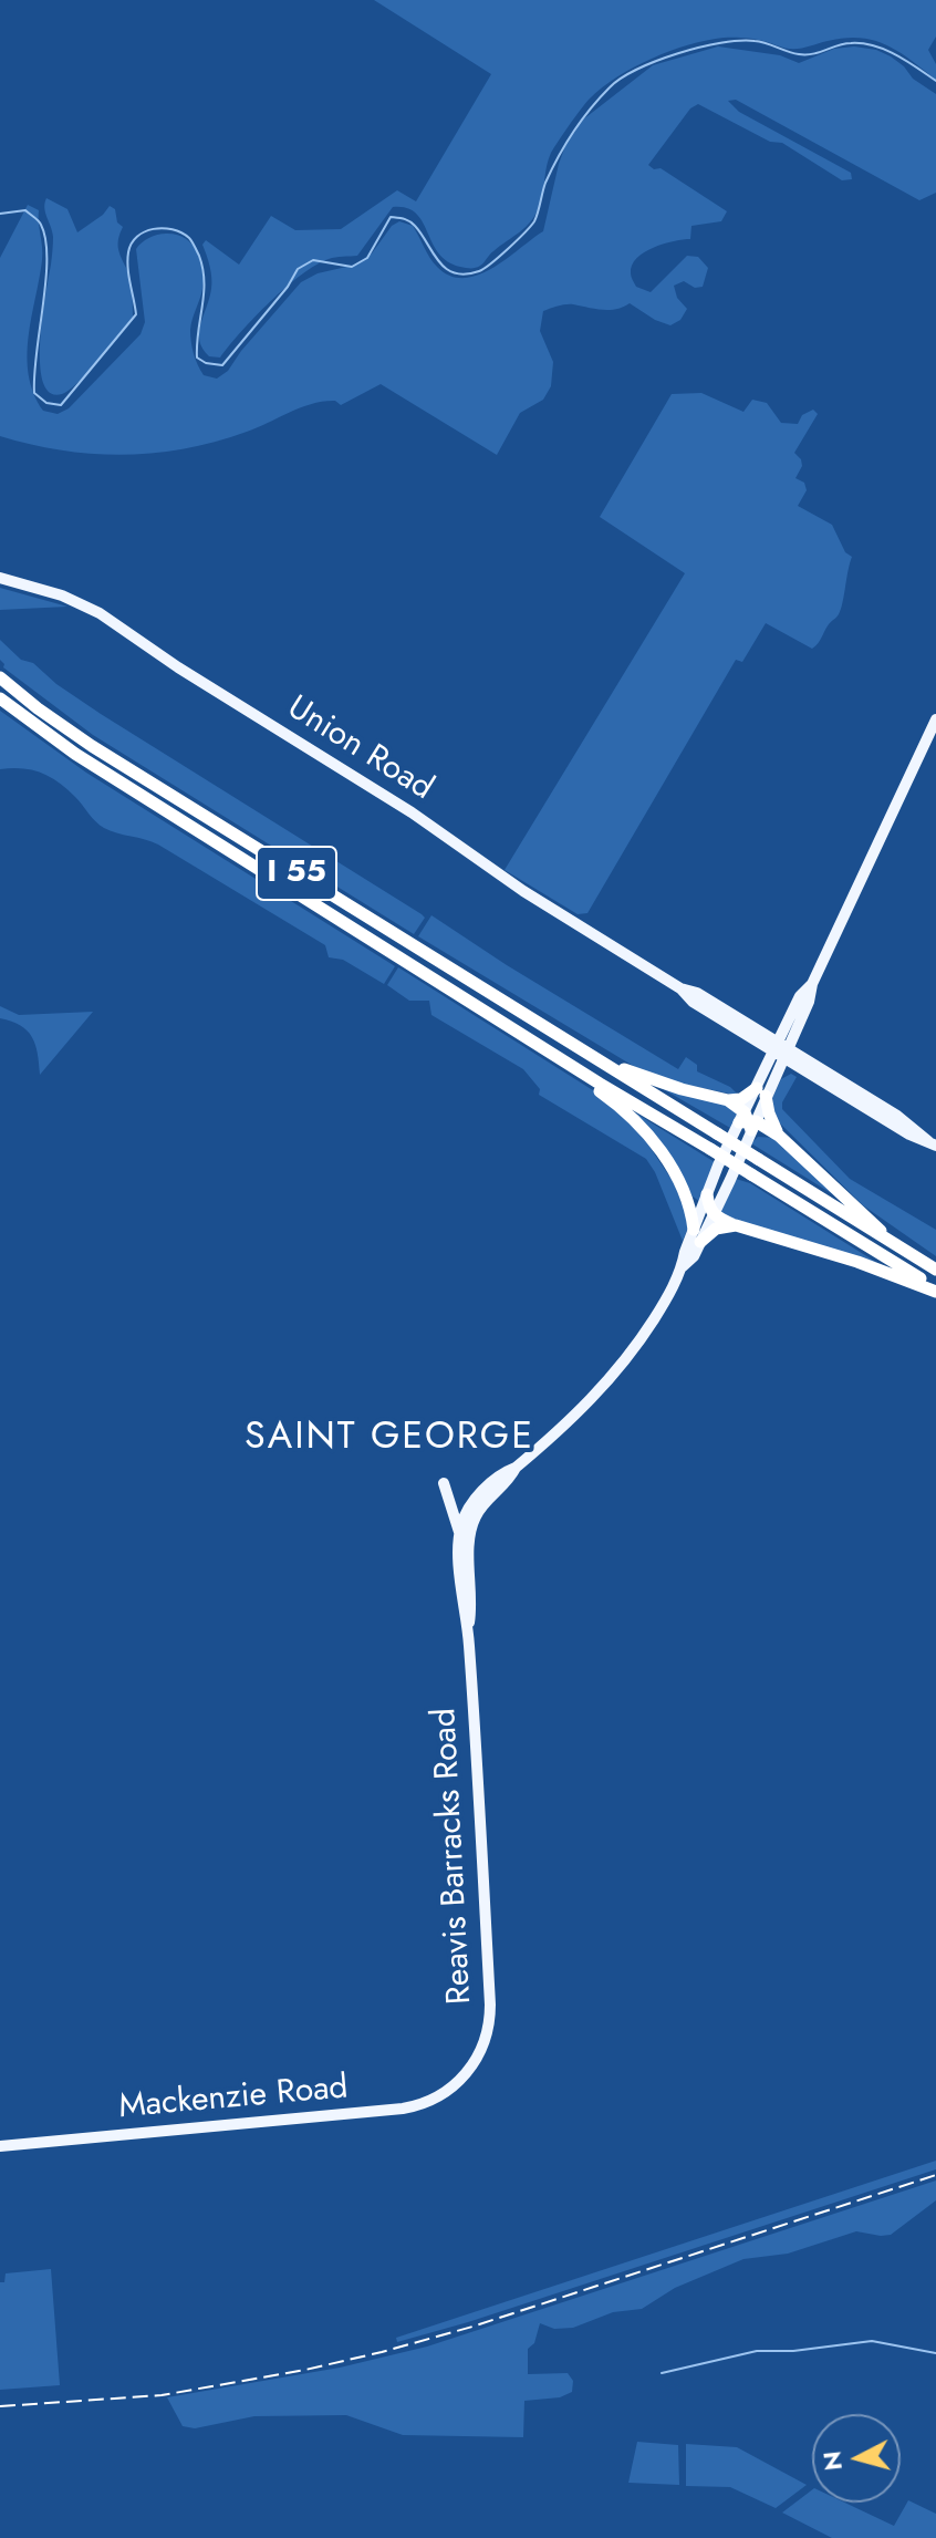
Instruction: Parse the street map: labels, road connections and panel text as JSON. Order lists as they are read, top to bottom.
{
  "streets": {
    "highway": ["I 55"],
    "main road": ["Union Road", "Reavis Barracks Road", "Mackenzie Road"]
  },
  "crossings": [
    ["Union Road", "Reavis Barracks Road"],
    ["Reavis Barracks Road", "Mackenzie Road"]
  ],
  "districts": ["SAINT GEORGE"],
  "north": "left"
}
